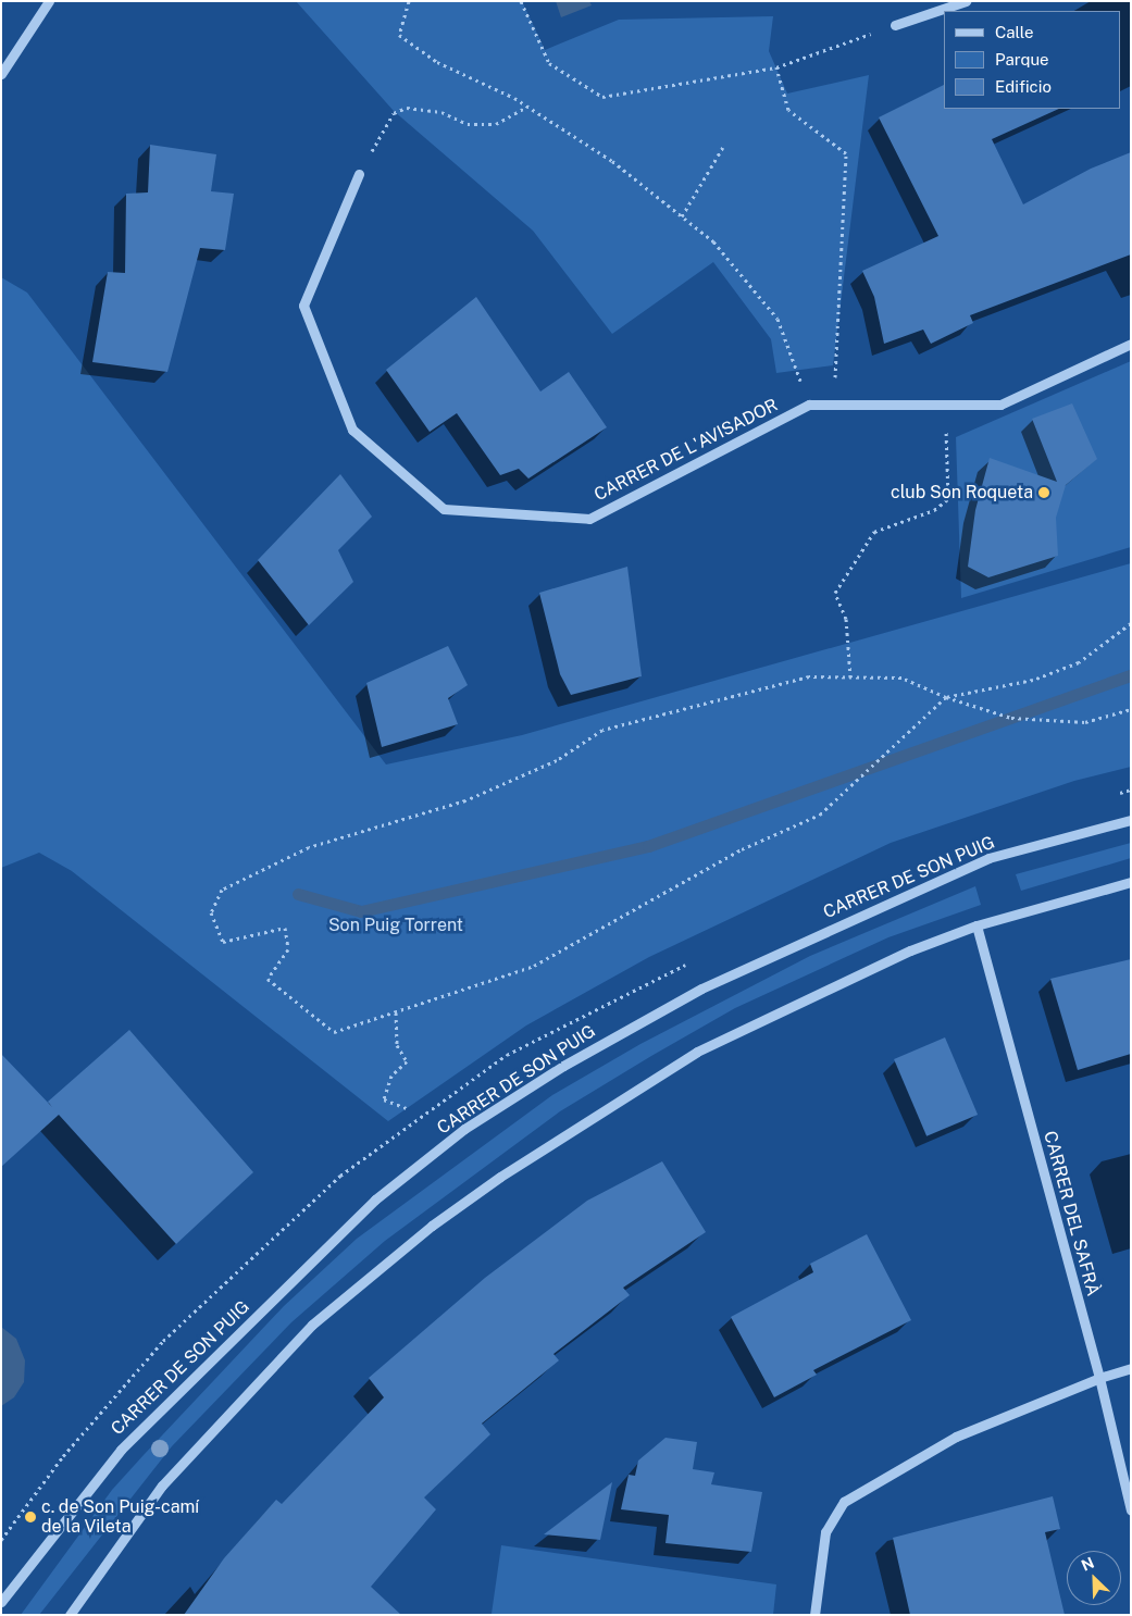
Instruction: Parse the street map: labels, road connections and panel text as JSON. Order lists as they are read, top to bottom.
{
  "streets": {
    "street": ["CARRER DE L'AVISADOR", "CARRER DE SON PUIG", "CARRER DEL SAFRÀ"]
  },
  "parks": ["Son Puig Torrent"],
  "places": ["club Son Roqueta", "c. de Son Puig-camí de la Vileta"],
  "legend": ["Calle", "Parque", "Edificio"],
  "north": "top left"
}
